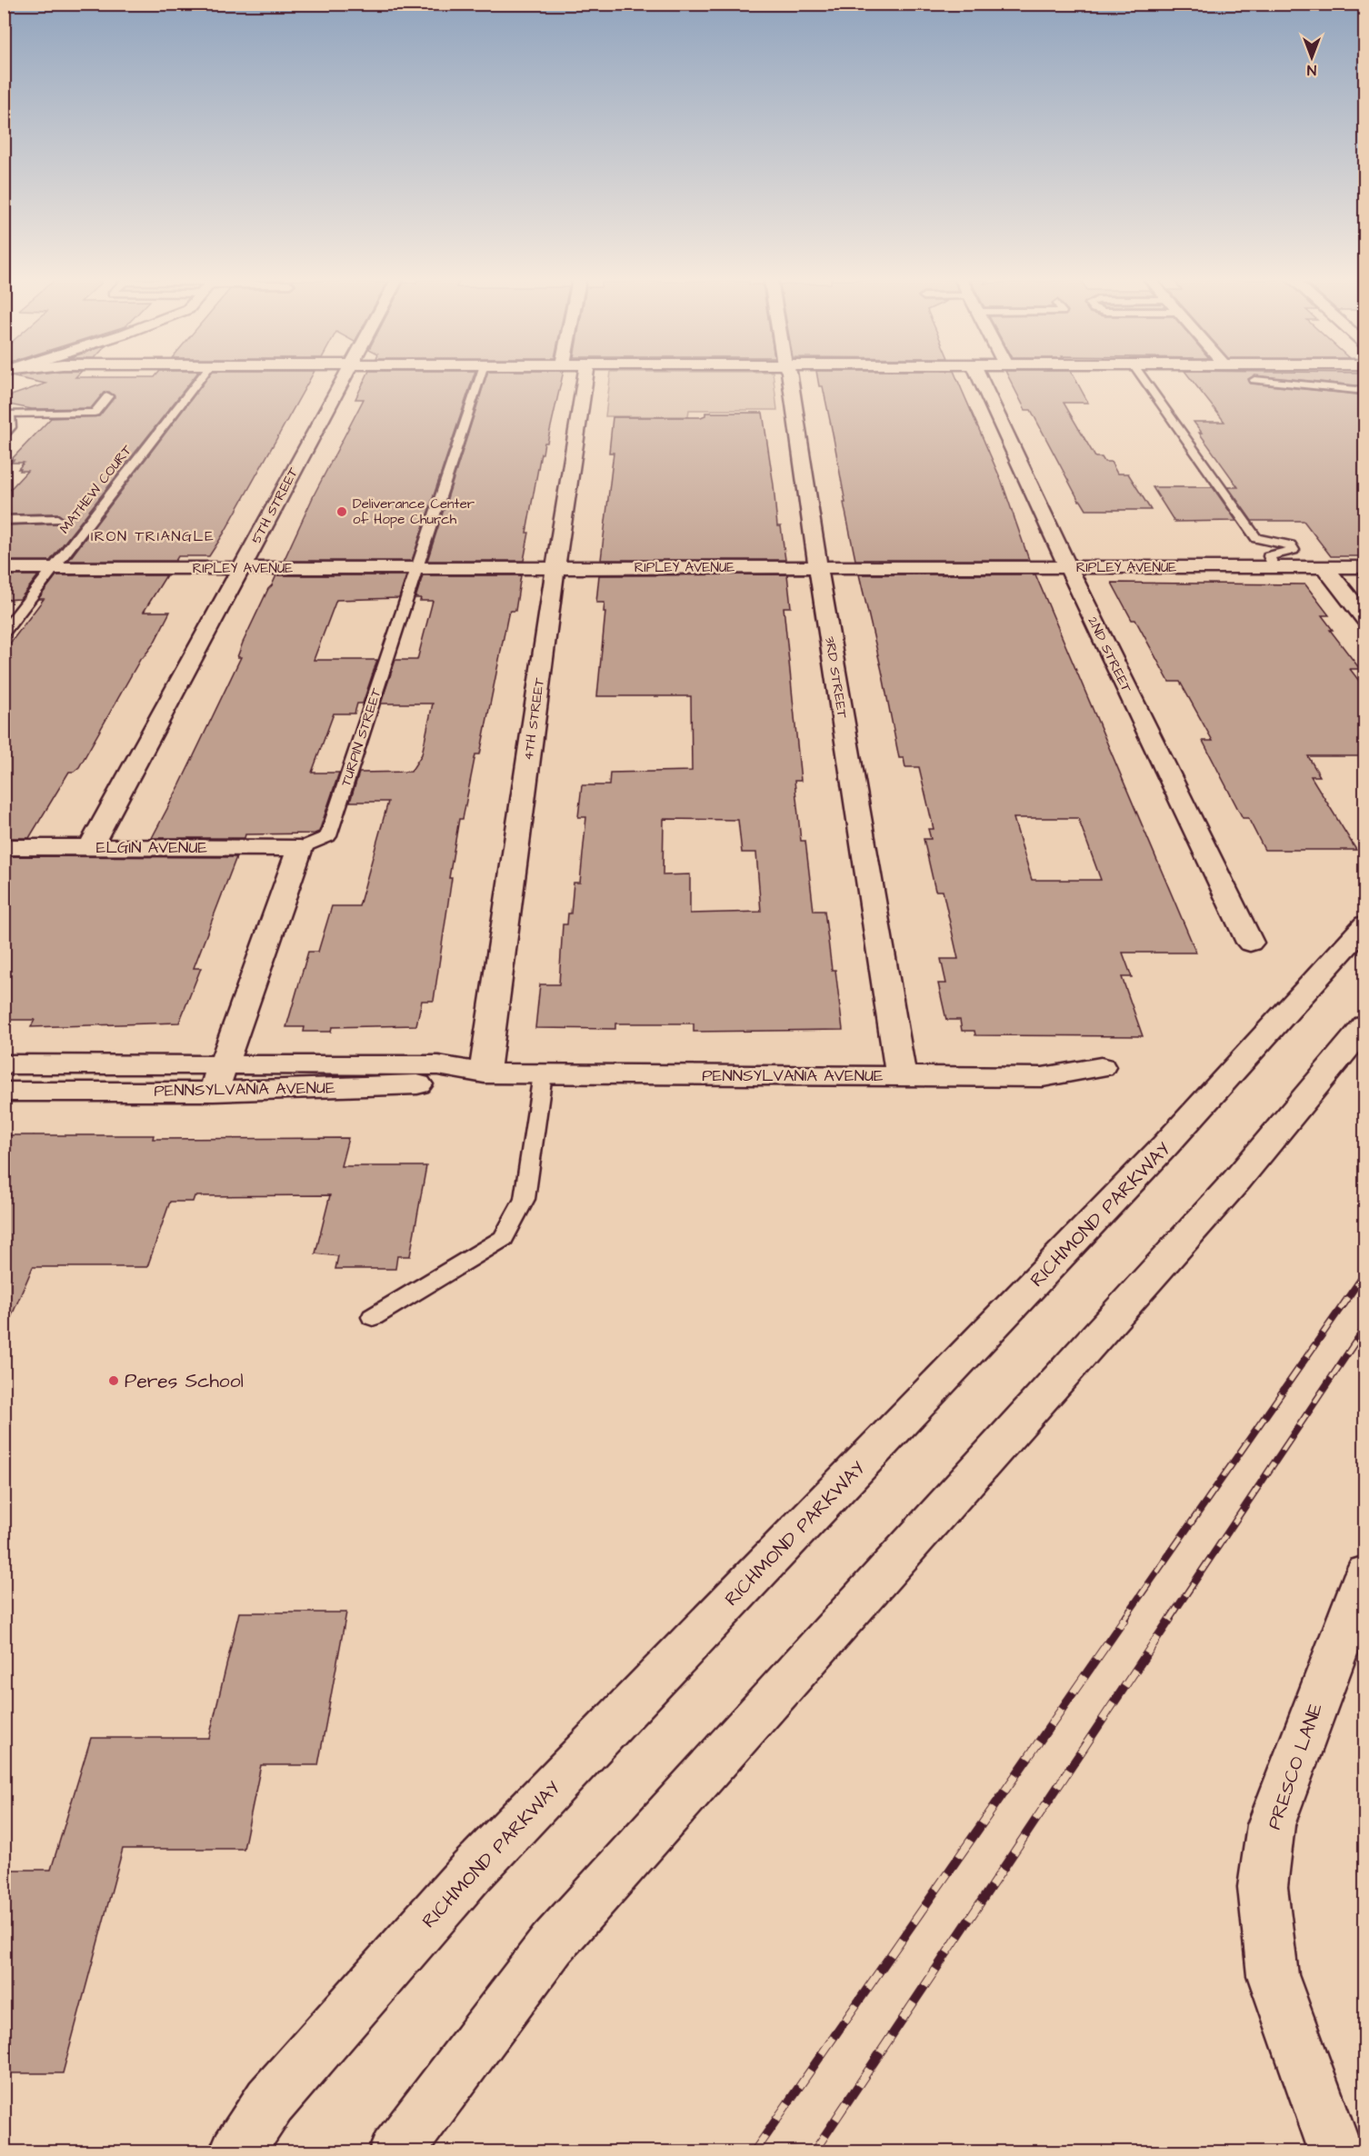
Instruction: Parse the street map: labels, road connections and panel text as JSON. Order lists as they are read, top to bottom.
{
  "streets": {
    "main road": [
      "5TH STREET",
      "RIPLEY AVENUE",
      "2ND STREET",
      "3RD STREET",
      "4TH STREET",
      "ELGIN AVENUE",
      "PENNSYLVANIA AVENUE",
      "RICHMOND PARKWAY",
      "PRESCO LANE"
    ],
    "lane": ["MATHEW COURT", "TURPIN STREET"]
  },
  "crossings": [
    ["MATHEW COURT", "RIPLEY AVENUE"],
    ["5TH STREET", "RIPLEY AVENUE"],
    ["5TH STREET", "ELGIN AVENUE"],
    ["RIPLEY AVENUE", "2ND STREET"],
    ["RIPLEY AVENUE", "3RD STREET"],
    ["RIPLEY AVENUE", "4TH STREET"],
    ["RIPLEY AVENUE", "TURPIN STREET"],
    ["3RD STREET", "PENNSYLVANIA AVENUE"],
    ["4TH STREET", "PENNSYLVANIA AVENUE"],
    ["TURPIN STREET", "ELGIN AVENUE"]
  ],
  "districts": ["IRON TRIANGLE"],
  "places": ["Deliverance Center of Hope Church", "Peres School"],
  "north": "bottom"
}
